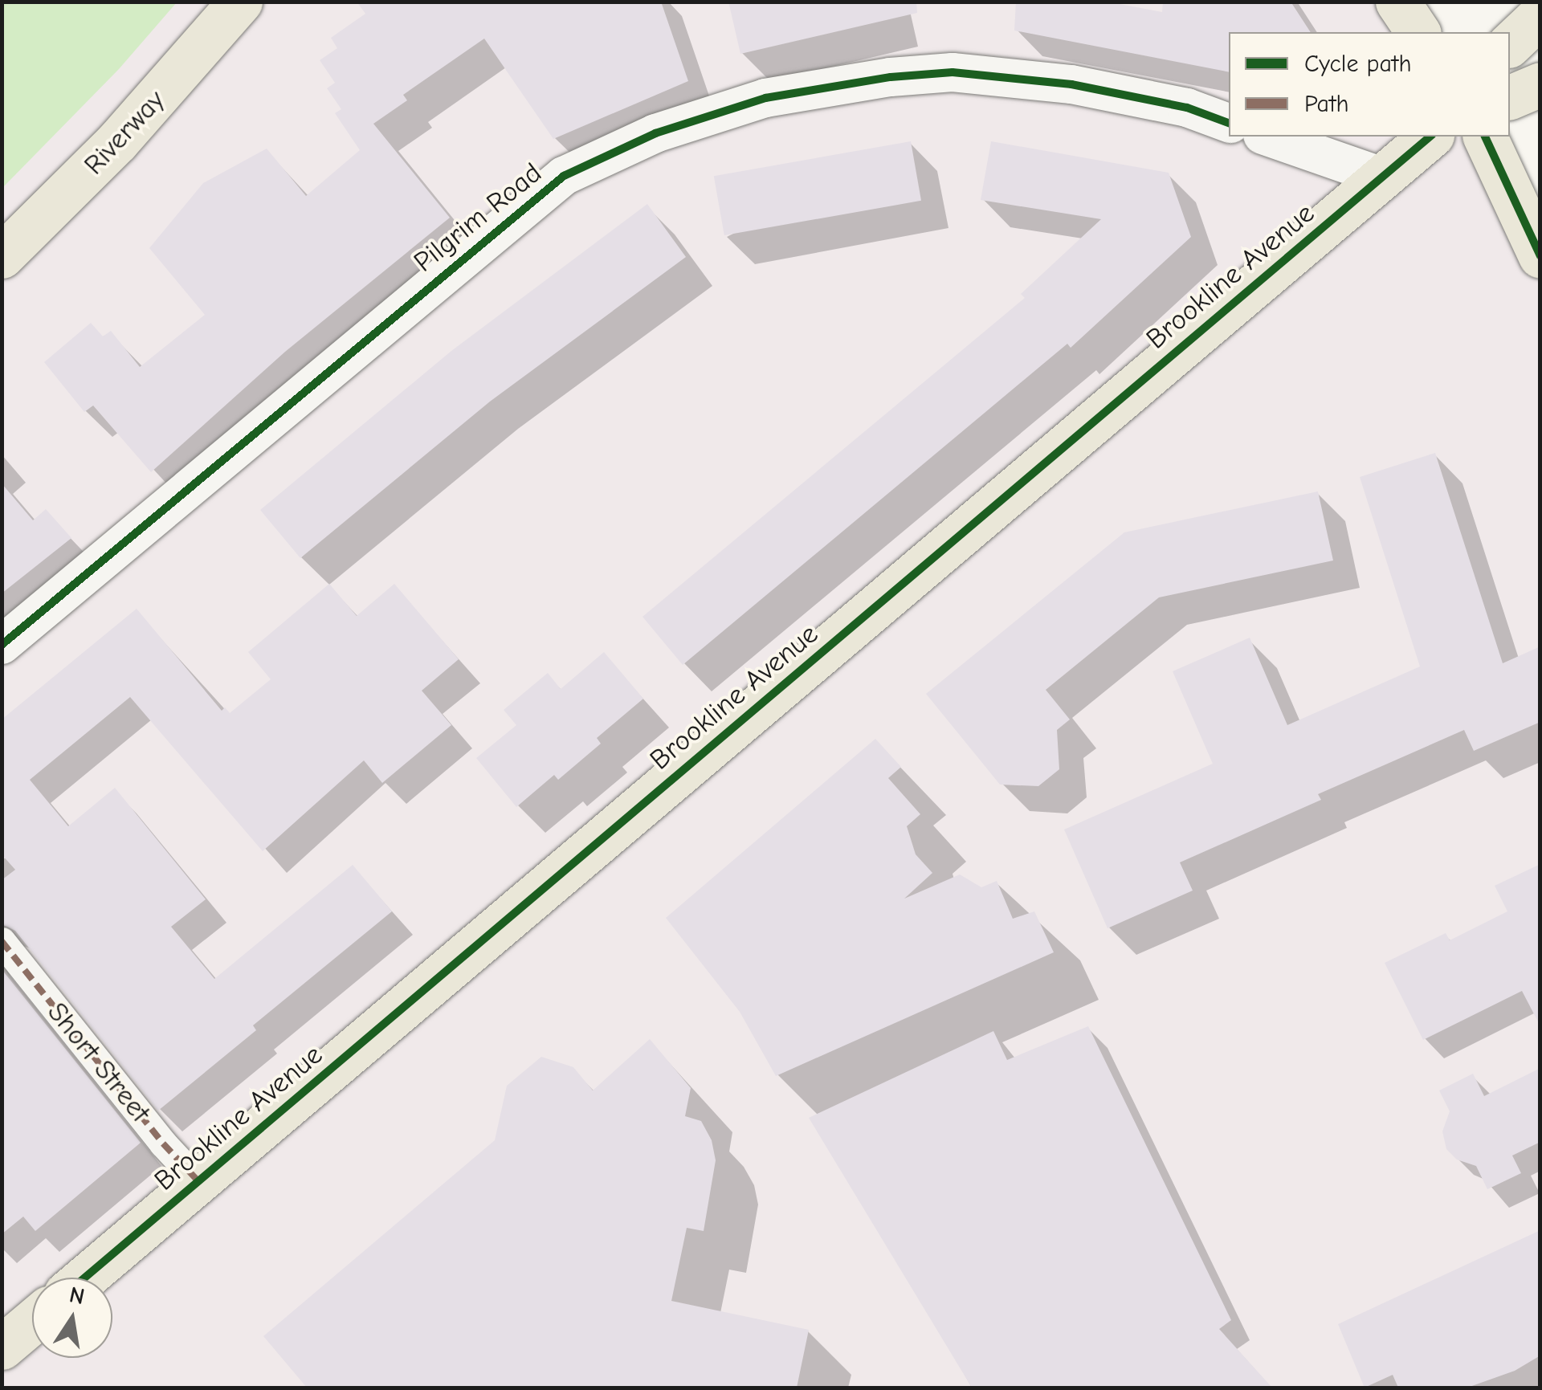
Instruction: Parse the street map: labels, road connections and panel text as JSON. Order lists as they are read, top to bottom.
{
  "streets": {
    "main road": ["Riverway", "Brookline Avenue"],
    "street": ["Pilgrim Road", "Short Street"]
  },
  "crossings": [
    ["Brookline Avenue", "Short Street"]
  ],
  "legend": ["Cycle path", "Path"],
  "north": "top"
}
